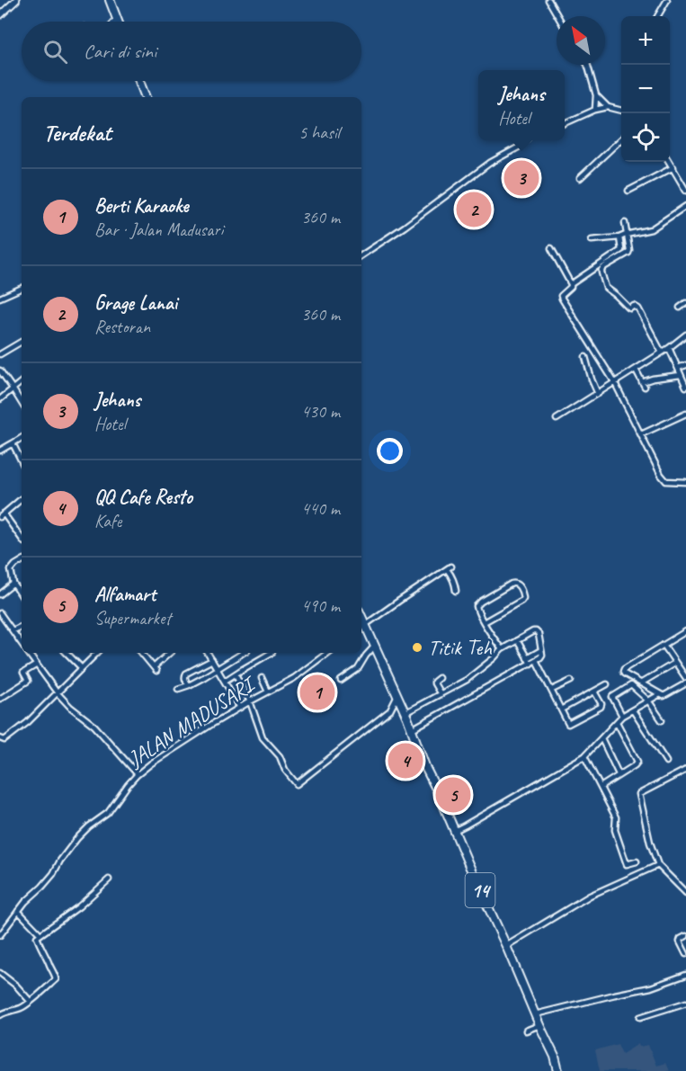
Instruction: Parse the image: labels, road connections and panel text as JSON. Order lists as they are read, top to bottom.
{
  "streets": {
    "highway": ["14"],
    "street": ["JALAN MADUSARI"]
  },
  "places": ["Titik Teh"],
  "north": "top left",
  "page": {
    "map_buttons": ["+", "−"],
    "search": "Cari di sini",
    "popup": ["Jehans", "Hotel"],
    "heading": ["Terdekat", "5 hasil"],
    "pins": [
      "3",
      "2",
      "1",
      "4",
      "5"
    ],
    "list": [
      {
        "mark": "1",
        "name": "Berti Karaoke",
        "note": "Bar · Jalan Madusari",
        "value": "360 m"
      },
      {
        "mark": "2",
        "name": "Grage Lanai",
        "note": "Restoran",
        "value": "360 m"
      },
      {
        "mark": "3",
        "name": "Jehans",
        "note": "Hotel",
        "value": "430 m"
      },
      {
        "mark": "4",
        "name": "QQ Cafe Resto",
        "note": "Kafe",
        "value": "440 m"
      },
      {
        "mark": "5",
        "name": "Alfamart",
        "note": "Supermarket",
        "value": "490 m"
      }
    ]
  }
}
